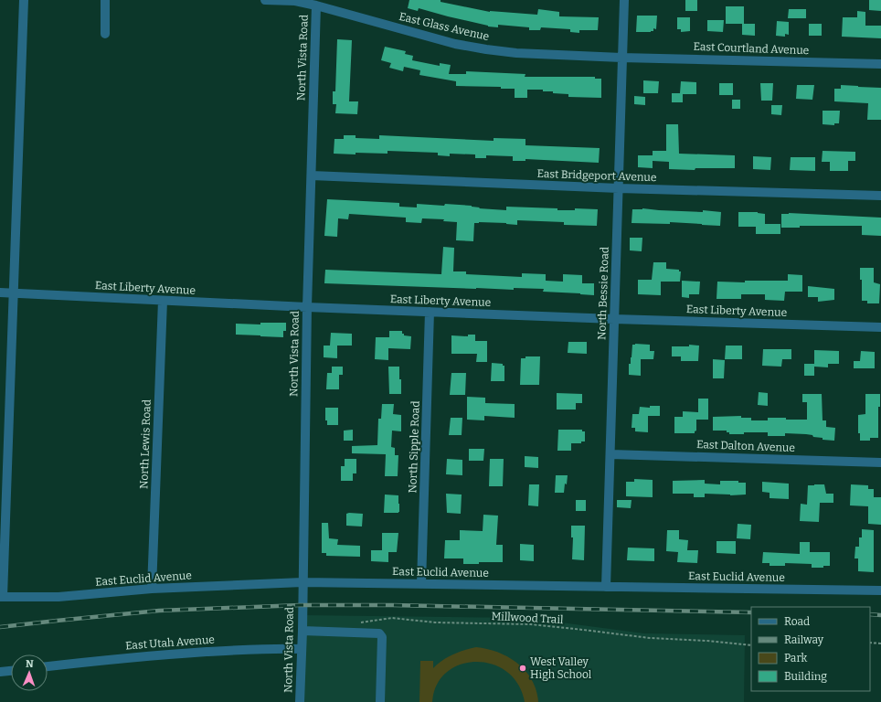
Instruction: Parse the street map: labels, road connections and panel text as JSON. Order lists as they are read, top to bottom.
{
  "streets": {
    "street": [
      "East Glass Avenue",
      "East Courtland Avenue",
      "North Vista Road",
      "East Bridgeport Avenue",
      "East Liberty Avenue",
      "North Bessie Road",
      "North Lewis Road",
      "East Dalton Avenue",
      "North Sipple Road",
      "East Euclid Avenue",
      "East Utah Avenue"
    ],
    "path": ["Millwood Trail"]
  },
  "crossings": [
    ["East Glass Avenue", "East Courtland Avenue"],
    ["East Glass Avenue", "North Vista Road"],
    ["East Glass Avenue", "North Bessie Road"],
    ["East Courtland Avenue", "North Bessie Road"],
    ["North Vista Road", "East Bridgeport Avenue"],
    ["North Vista Road", "East Liberty Avenue"],
    ["North Vista Road", "East Euclid Avenue"],
    ["North Vista Road", "East Utah Avenue"],
    ["East Bridgeport Avenue", "North Bessie Road"],
    ["East Liberty Avenue", "North Bessie Road"],
    ["East Liberty Avenue", "North Lewis Road"],
    ["East Liberty Avenue", "North Sipple Road"],
    ["North Bessie Road", "East Dalton Avenue"],
    ["North Bessie Road", "East Euclid Avenue"],
    ["North Lewis Road", "East Euclid Avenue"],
    ["North Sipple Road", "East Euclid Avenue"]
  ],
  "places": ["West Valley High School"],
  "legend": [
    "Road",
    "Railway",
    "Park",
    "Building"
  ],
  "north": "top"
}
